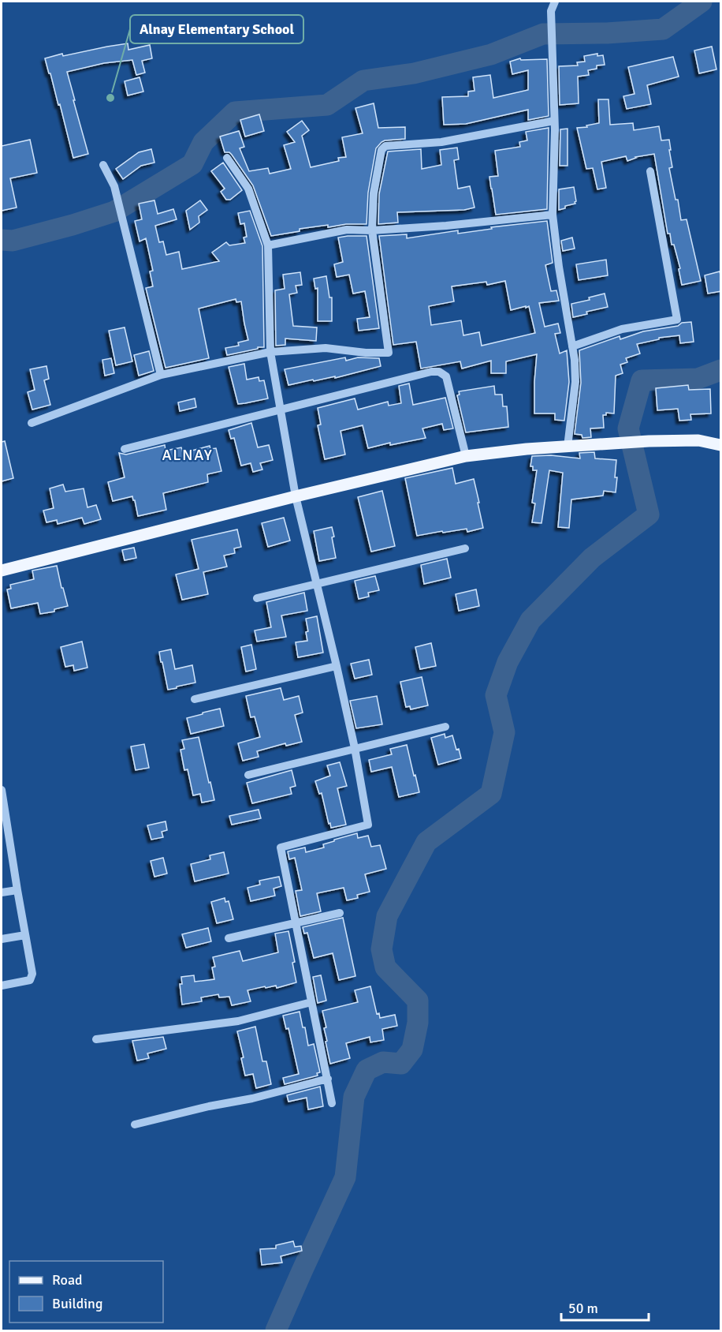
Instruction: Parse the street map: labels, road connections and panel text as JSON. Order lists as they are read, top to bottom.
{
  "districts": ["ALNAY"],
  "places": ["Alnay Elementary School"],
  "legend": ["Road", "Building"],
  "scale_bar": "50 m"
}
